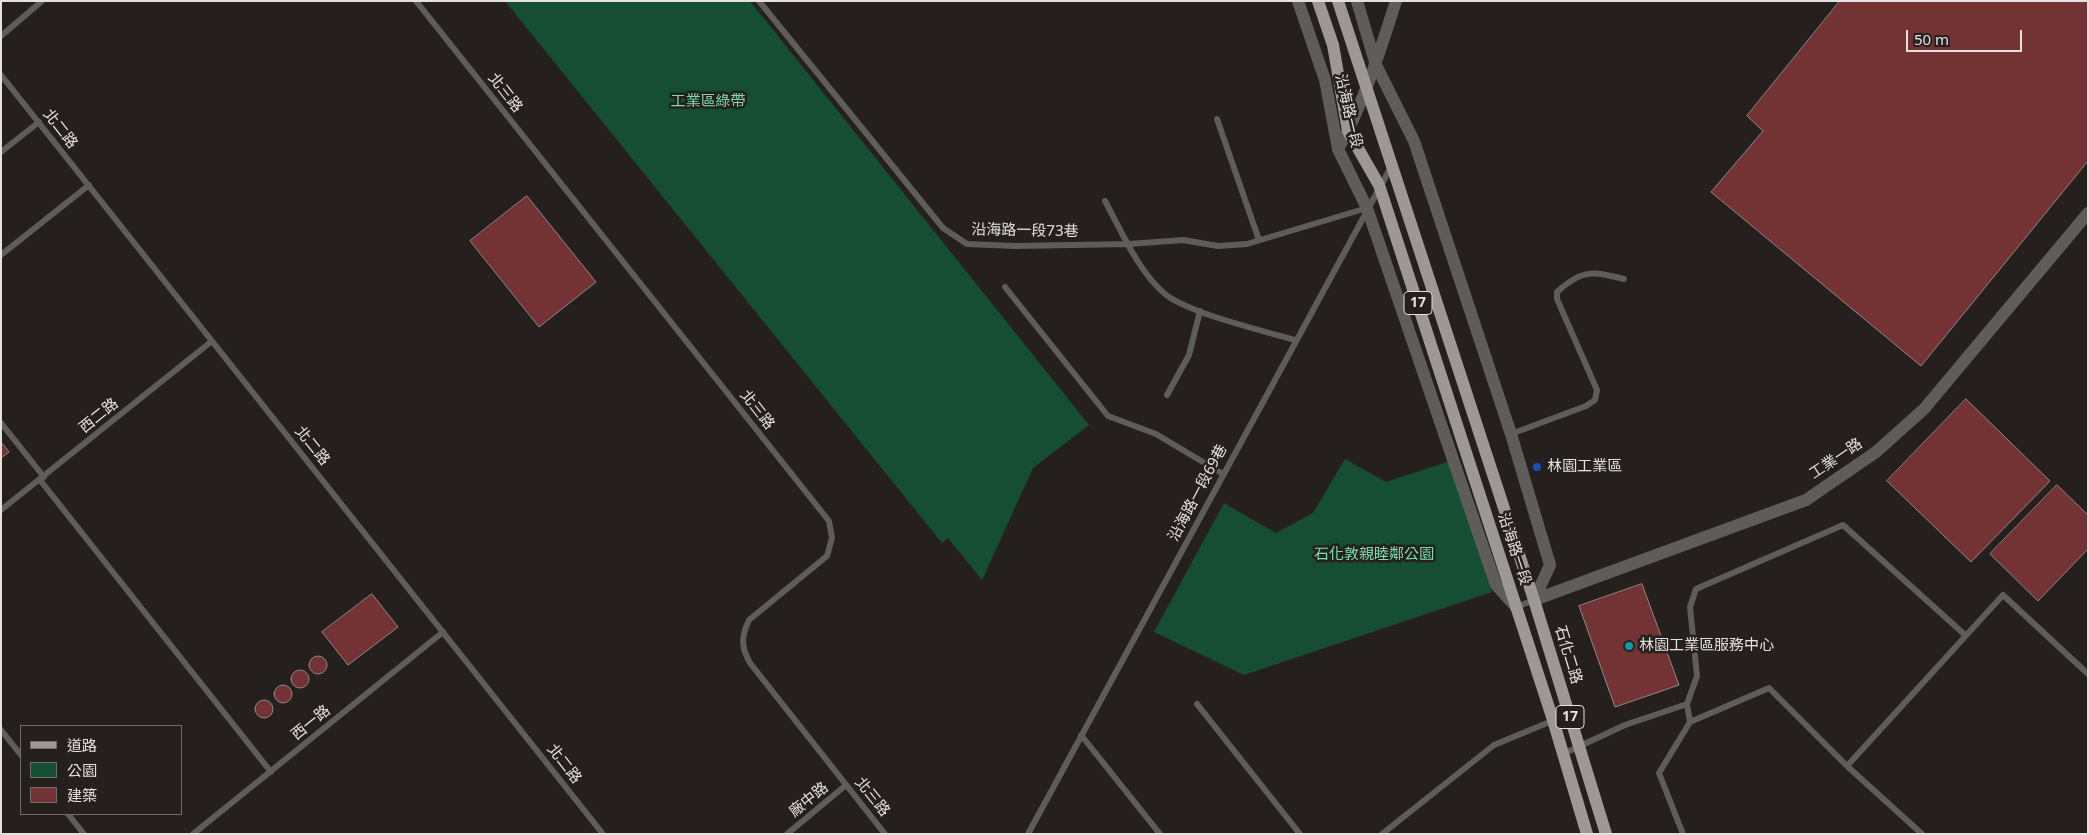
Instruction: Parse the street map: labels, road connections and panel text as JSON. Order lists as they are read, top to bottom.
{
  "streets": {
    "main road": ["沿海路一段", "17", "石化二路"],
    "street": ["工業一路"],
    "lane": [
      "北三路",
      "北二路",
      "沿海路一段73巷",
      "西二路",
      "沿海路一段69巷",
      "西一路",
      "廠中路"
    ]
  },
  "crossings": [
    ["北三路", "廠中路"],
    ["沿海路一段", "沿海路一段73巷"],
    ["沿海路一段", "17"],
    ["沿海路一段", "工業一路"],
    ["沿海路一段", "沿海路一段69巷"],
    ["沿海路一段", "石化二路"],
    ["北二路", "西二路"],
    ["北二路", "西一路"],
    ["沿海路一段73巷", "沿海路一段69巷"],
    ["17", "工業一路"],
    ["工業一路", "石化二路"]
  ],
  "parks": ["工業區綠帶", "石化敦親睦鄰公園"],
  "places": ["林園工業區", "林園工業區服務中心"],
  "legend": ["道路", "公園", "建築"],
  "scale_bar": "50 m"
}
